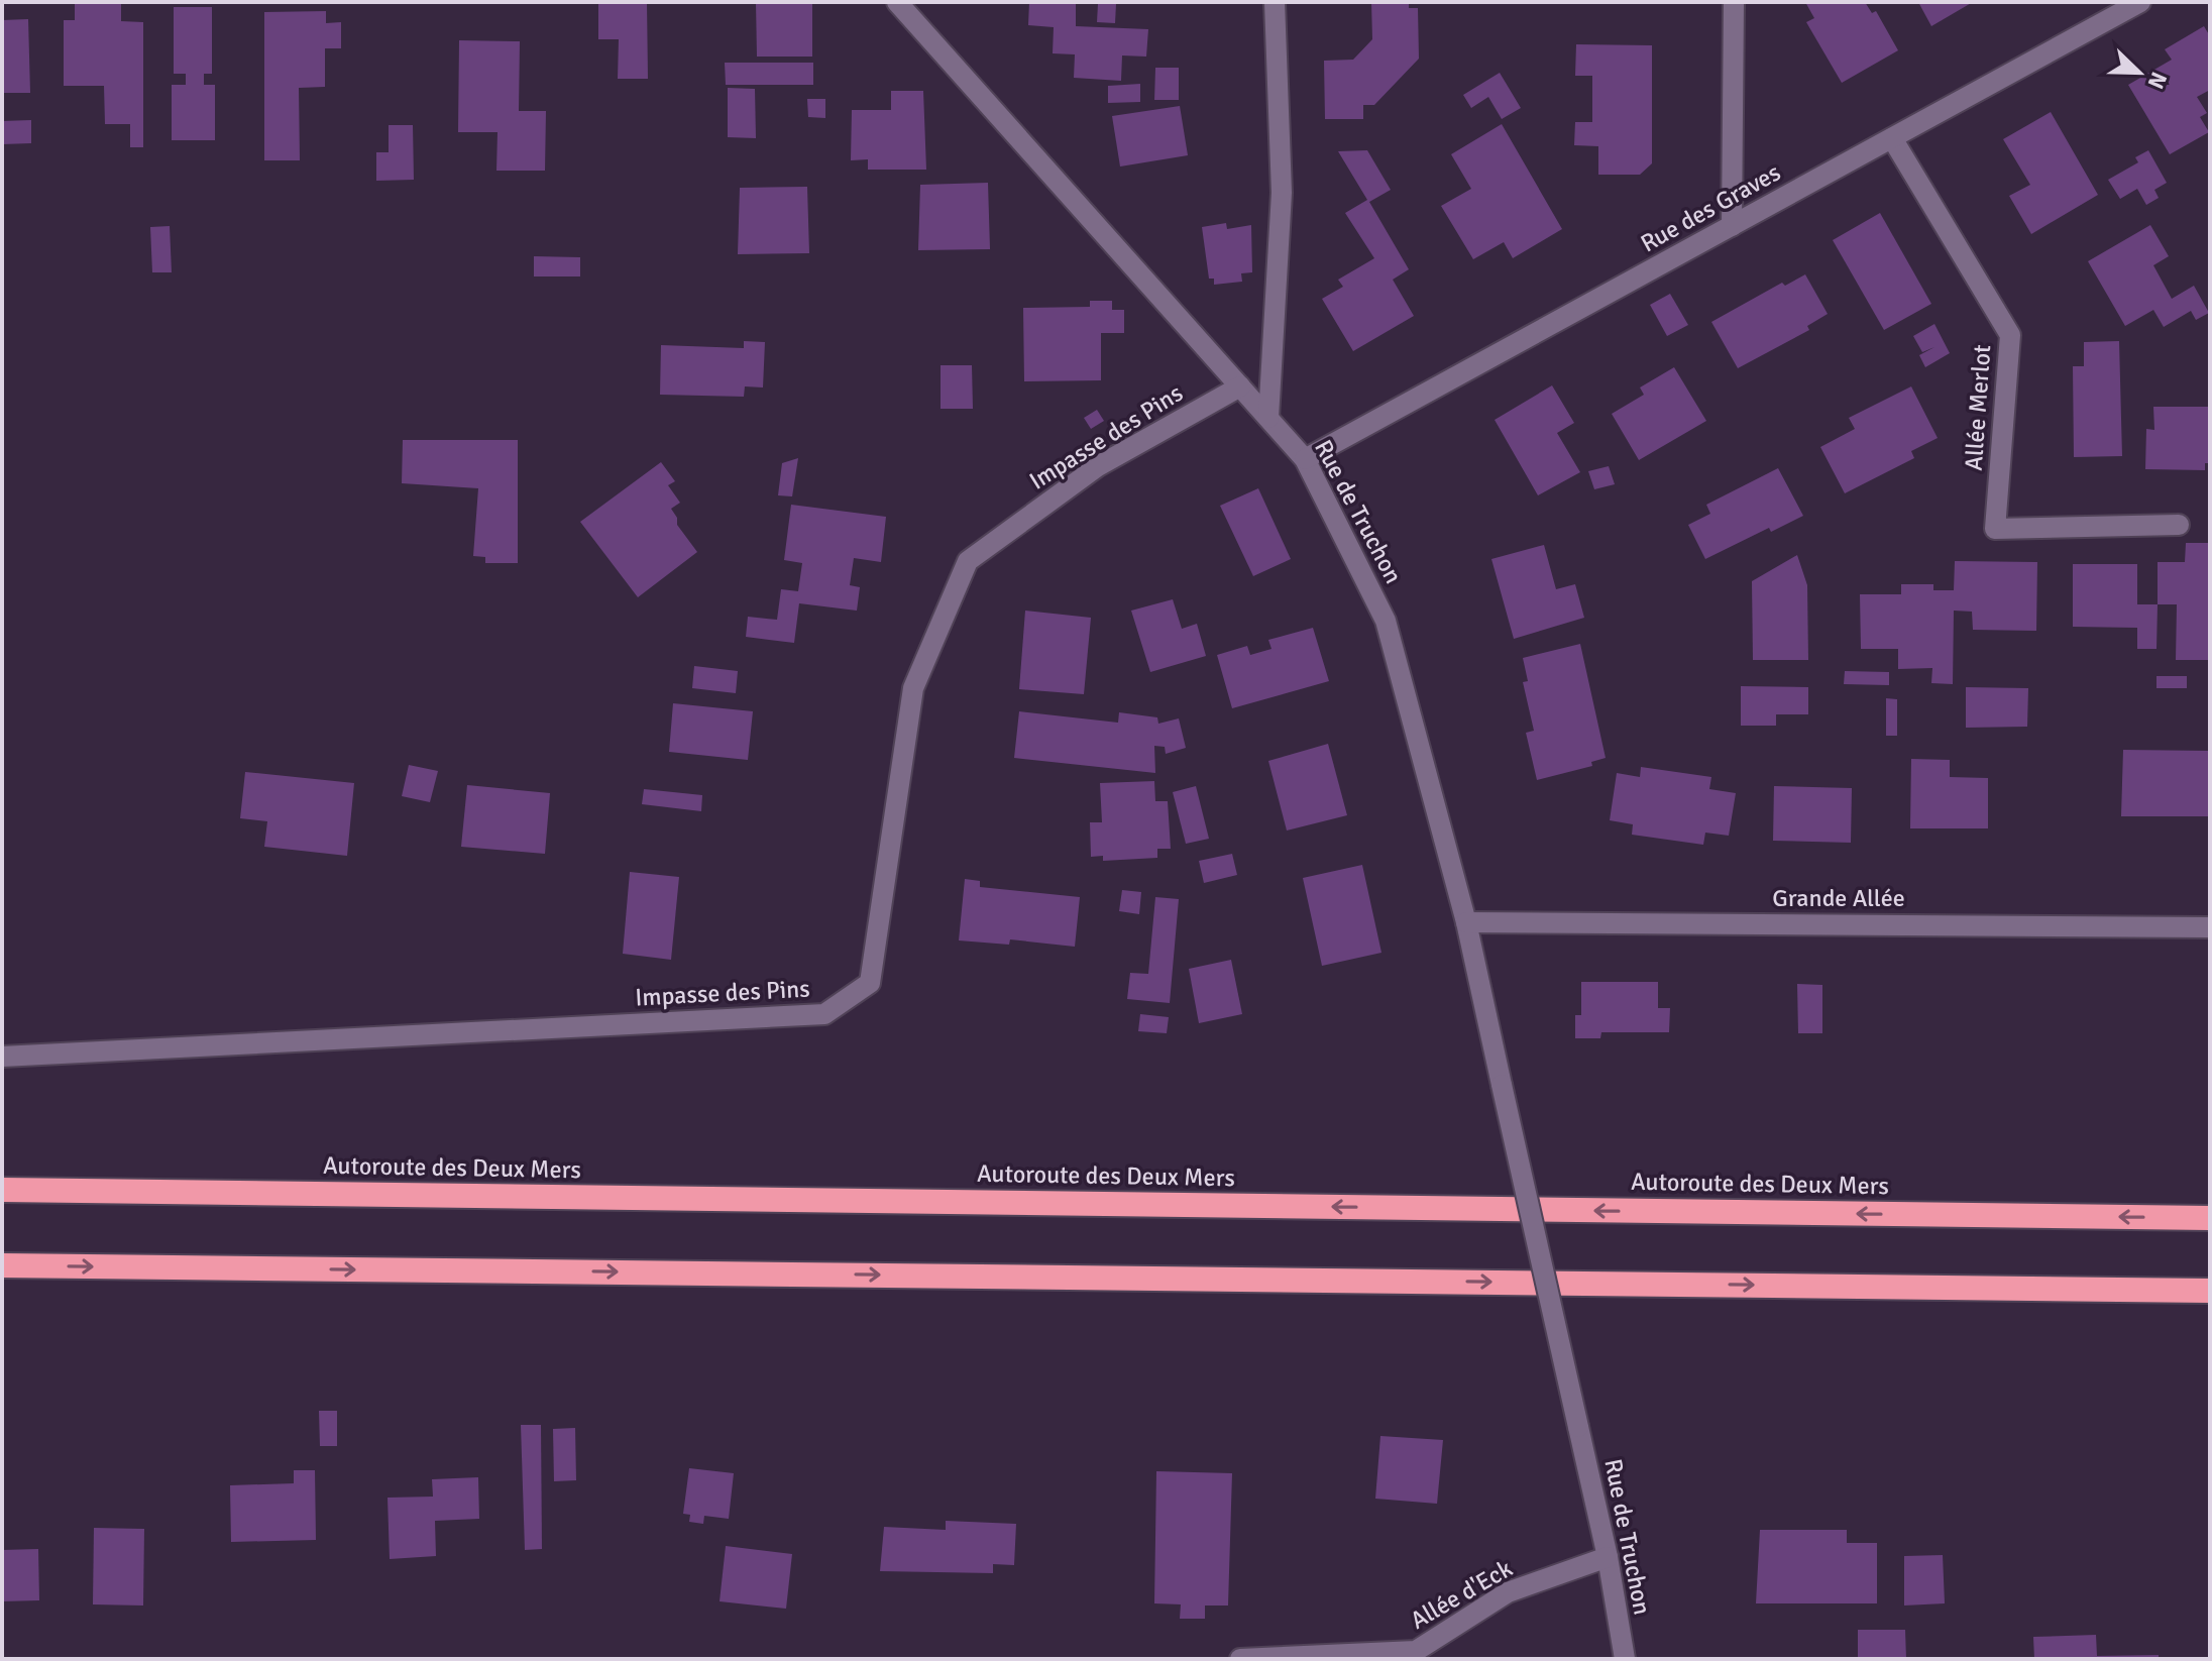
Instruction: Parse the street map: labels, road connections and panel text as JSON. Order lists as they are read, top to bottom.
{
  "streets": {
    "highway": ["Autoroute des Deux Mers"],
    "street": [
      "Rue des Graves",
      "Allée Merlot",
      "Impasse des Pins",
      "Rue de Truchon",
      "Grande Allée",
      "Allée d'Eck"
    ]
  },
  "crossings": [
    ["Rue des Graves", "Allée Merlot"],
    ["Rue des Graves", "Rue de Truchon"],
    ["Impasse des Pins", "Rue de Truchon"],
    ["Rue de Truchon", "Grande Allée"],
    ["Rue de Truchon", "Allée d'Eck"]
  ],
  "north": "bottom right"
}
